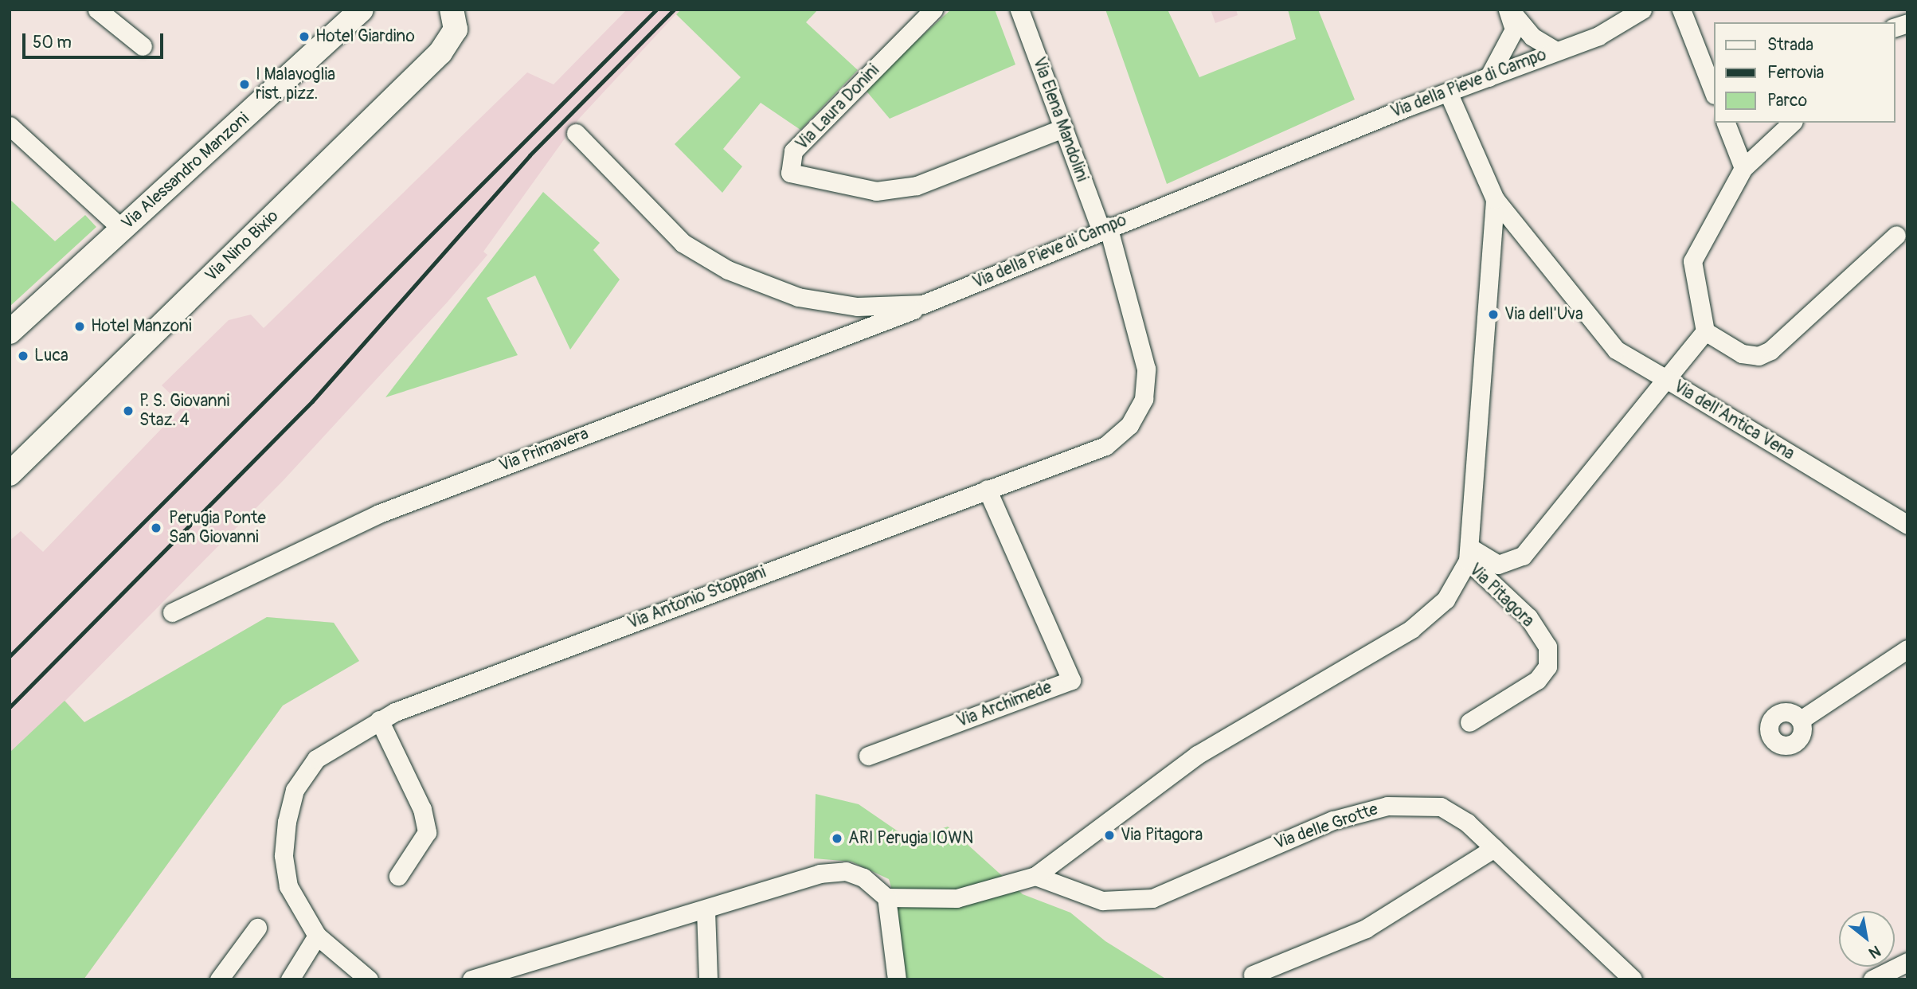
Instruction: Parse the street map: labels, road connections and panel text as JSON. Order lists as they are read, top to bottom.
{
  "streets": {
    "main road": ["Via Alessandro Manzoni", "Via Nino Bixio"],
    "street": [
      "Via della Pieve di Campo",
      "Via Laura Donini",
      "Via Elena Mandolini",
      "Via dell'Antica Vena",
      "Via Primavera",
      "Via Pitagora",
      "Via Antonio Stoppani",
      "Via Archimede",
      "Via delle Grotte"
    ]
  },
  "crossings": [
    ["Via della Pieve di Campo", "Via Elena Mandolini"],
    ["Via della Pieve di Campo", "Via Primavera"],
    ["Via della Pieve di Campo", "Via Antonio Stoppani"],
    ["Via Laura Donini", "Via Elena Mandolini"],
    ["Via Elena Mandolini", "Via Antonio Stoppani"],
    ["Via Pitagora", "Via delle Grotte"],
    ["Via Antonio Stoppani", "Via Archimede"]
  ],
  "places": [
    "Hotel Giardino",
    "I Malavoglia rist. pizz.",
    "Via dell'Uva",
    "Hotel Manzoni",
    "Luca",
    "P. S. Giovanni Staz. 4",
    "Perugia Ponte San Giovanni",
    "Via Pitagora",
    "ARI Perugia I0WN"
  ],
  "legend": ["Strada", "Ferrovia", "Parco"],
  "scale_bar": "50 m",
  "north": "bottom right"
}
